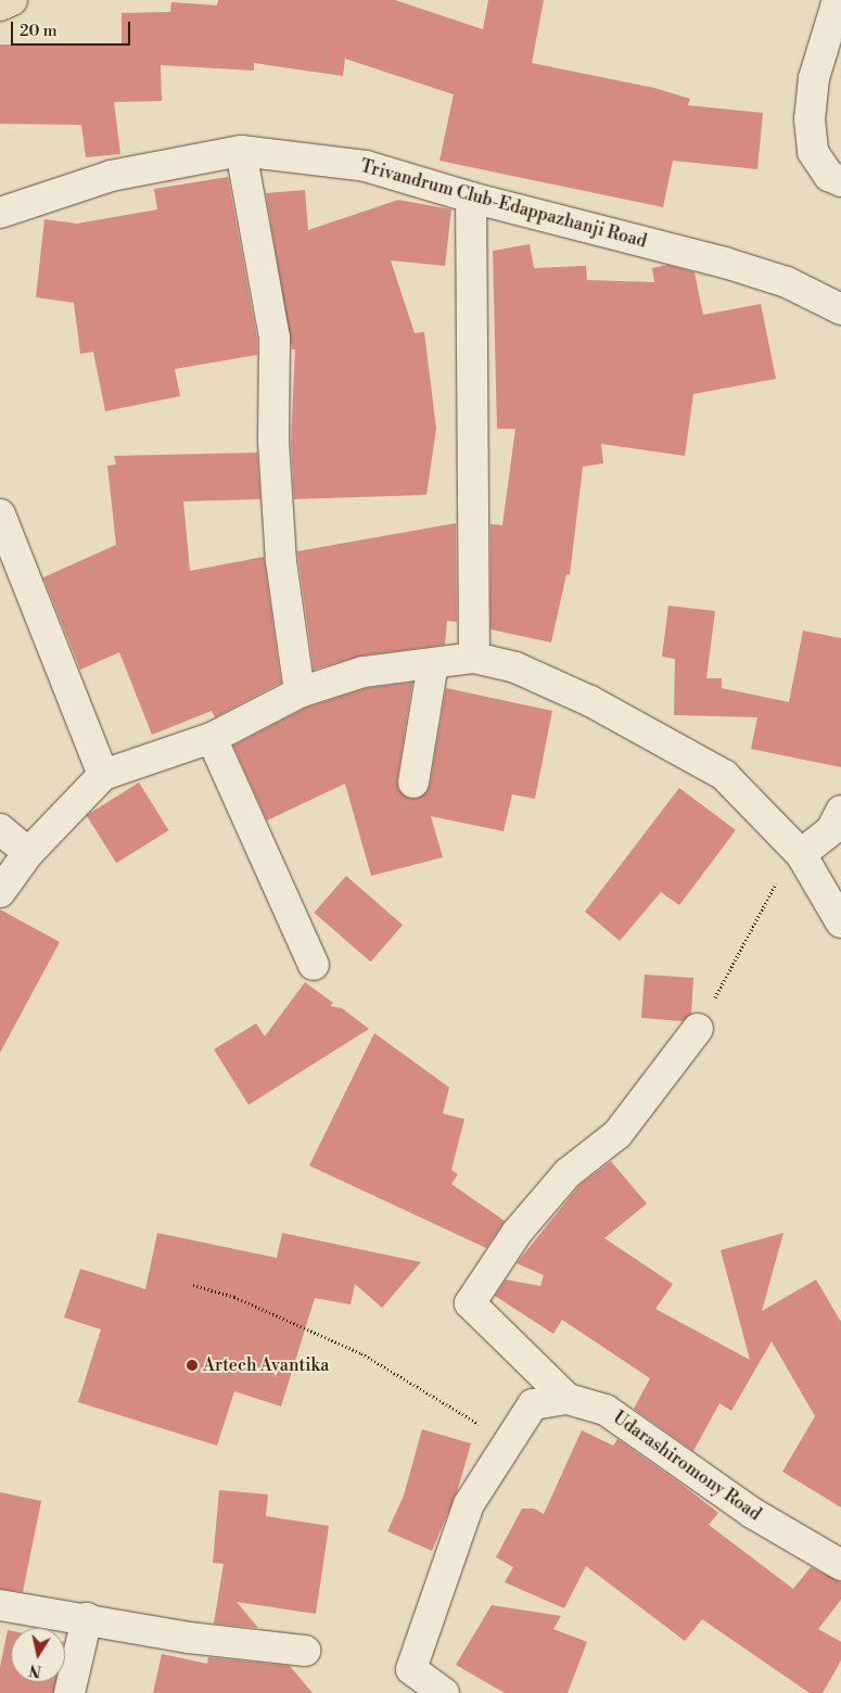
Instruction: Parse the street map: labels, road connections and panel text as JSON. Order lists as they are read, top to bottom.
{
  "streets": {
    "street": ["Trivandrum Club-Edappazhanji Road", "Udarashiromony Road"]
  },
  "places": ["Artech Avantika"],
  "scale_bar": "20 m",
  "north": "bottom"
}
